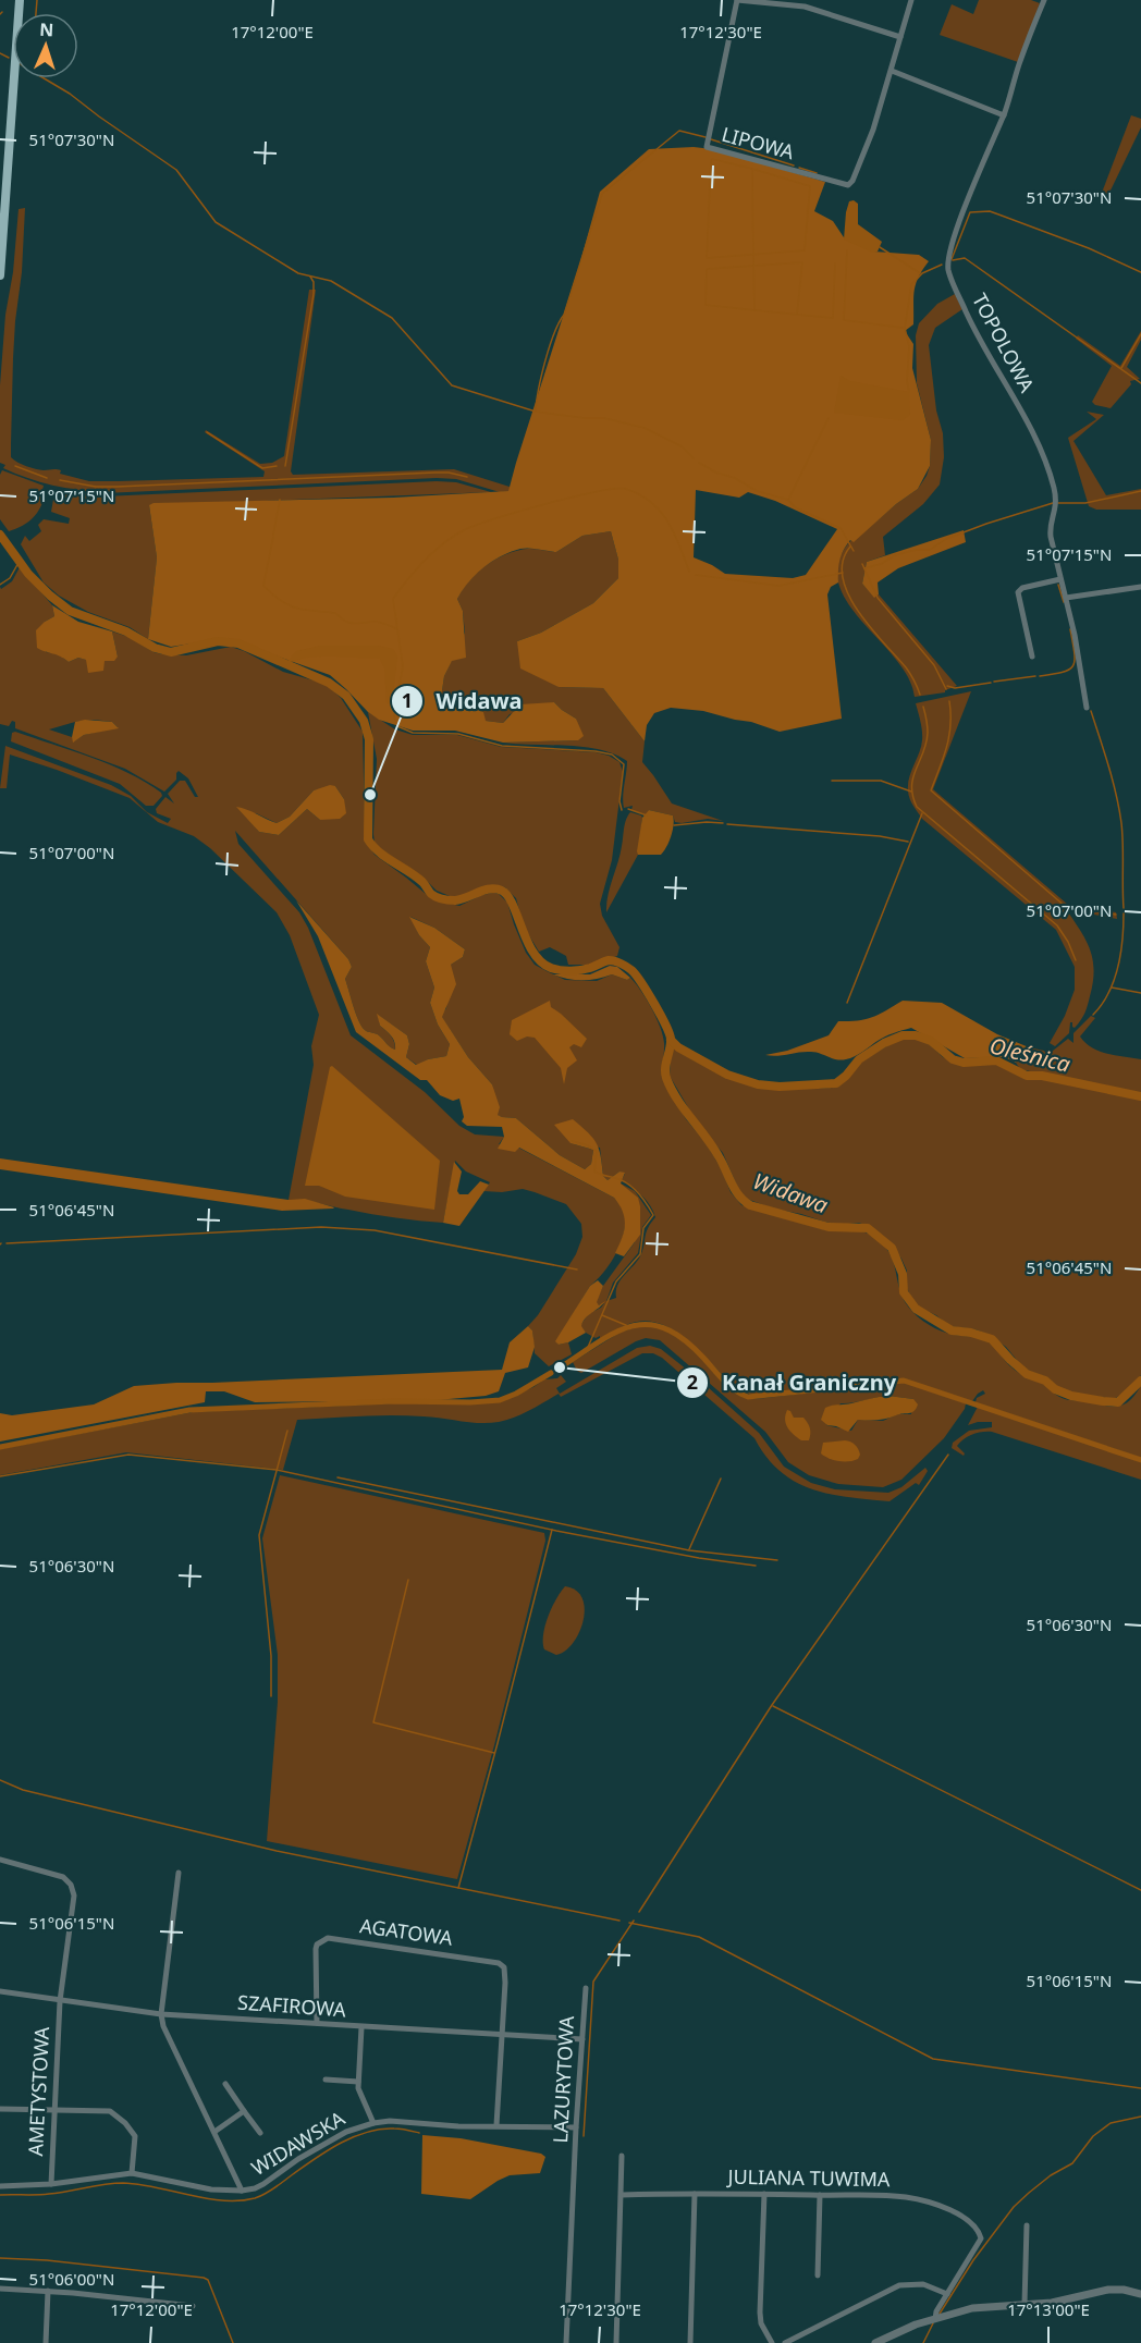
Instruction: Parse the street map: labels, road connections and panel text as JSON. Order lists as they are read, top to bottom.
{
  "streets": {
    "street": [
      "LIPOWA",
      "TOPOLOWA",
      "AGATOWA",
      "SZAFIROWA",
      "LAZURYTOWA",
      "AMETYSTOWA",
      "WIDAWSKA",
      "JULIANA TUWIMA"
    ]
  },
  "crossings": [
    ["AGATOWA", "SZAFIROWA"],
    ["SZAFIROWA", "LAZURYTOWA"],
    ["SZAFIROWA", "AMETYSTOWA"],
    ["LAZURYTOWA", "WIDAWSKA"],
    ["AMETYSTOWA", "WIDAWSKA"]
  ],
  "water": ["Oleśnica", "Widawa"],
  "places": ["Widawa", "Kanał Graniczny"],
  "north": "top",
  "coordinates": [
    "17°12'00\"E",
    "17°12'30\"E",
    "51°07'30\"N",
    "51°07'15\"N",
    "51°07'00\"N",
    "51°06'45\"N",
    "51°06'30\"N",
    "51°06'15\"N",
    "51°06'00\"N",
    "17°13'00\"E"
  ]
}
